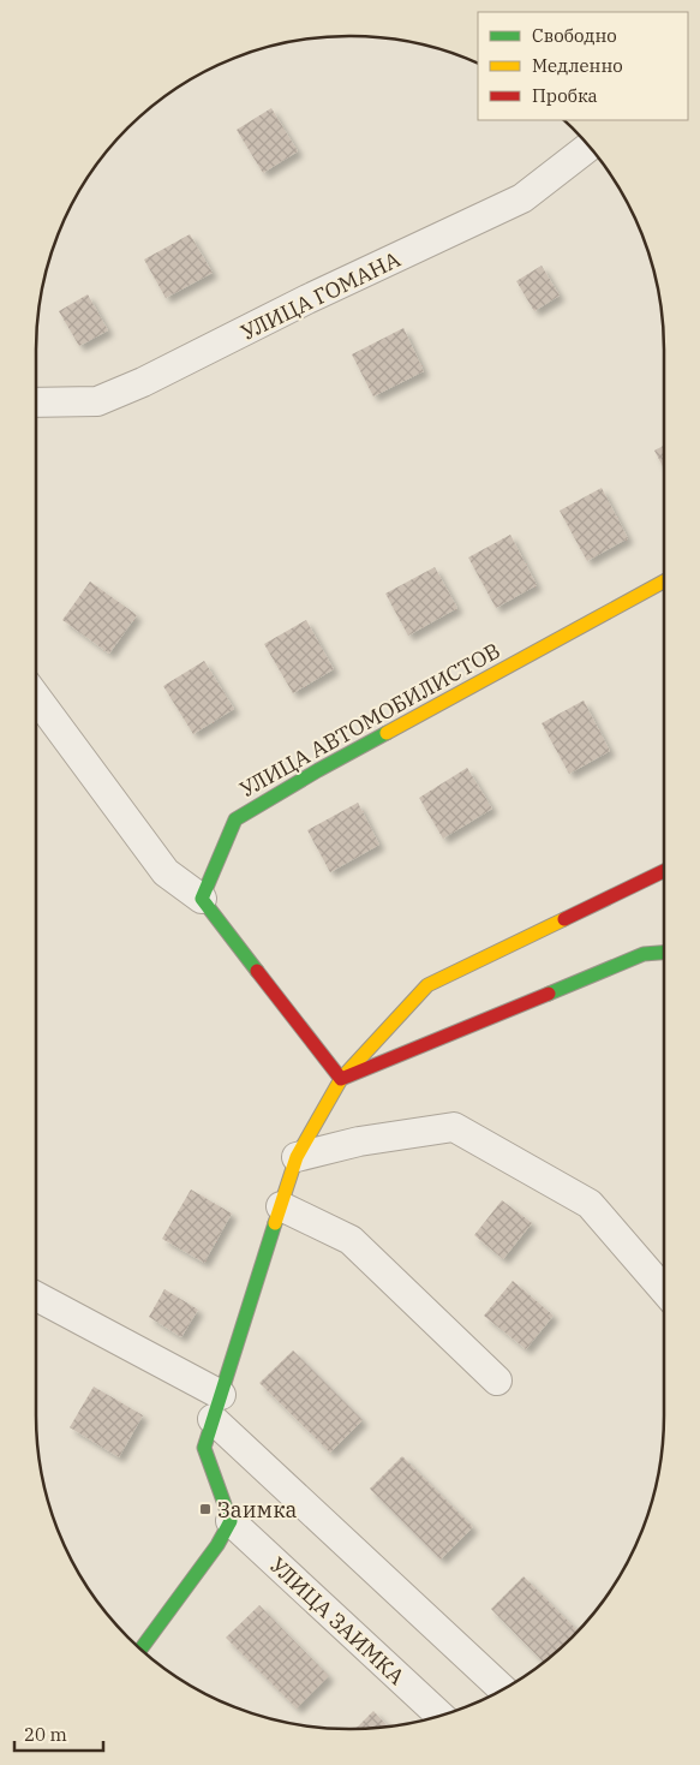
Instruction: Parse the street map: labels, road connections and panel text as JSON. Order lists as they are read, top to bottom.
{
  "streets": {
    "street": ["УЛИЦА ГОМАНА", "УЛИЦА АВТОМОБИЛИСТОВ", "УЛИЦА ЗАИМКА"]
  },
  "places": {
    "transit": ["Заимка"]
  },
  "legend": ["Свободно", "Медленно", "Пробка"],
  "scale_bar": "20 m"
}
